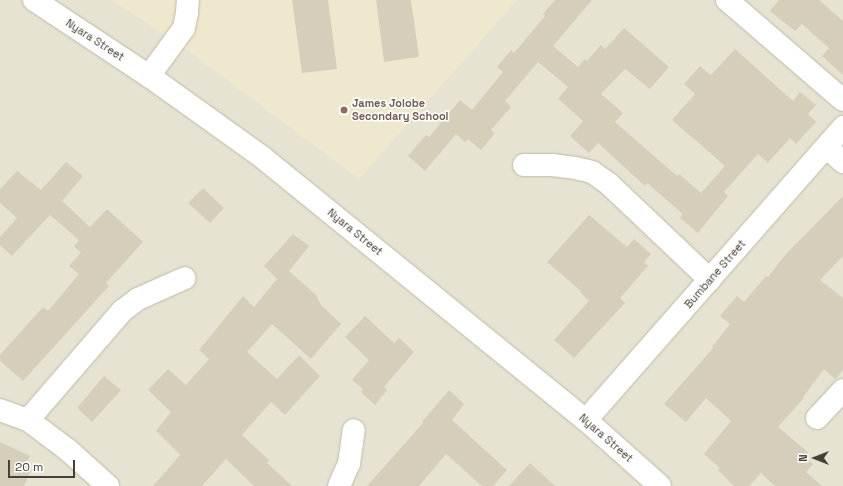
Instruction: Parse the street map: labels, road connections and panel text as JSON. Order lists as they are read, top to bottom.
{
  "streets": {
    "street": ["Nyara Street", "Bumbane Street"]
  },
  "crossings": [
    ["Nyara Street", "Bumbane Street"]
  ],
  "places": ["James Jolobe Secondary School"],
  "scale_bar": "20 m",
  "north": "left"
}
